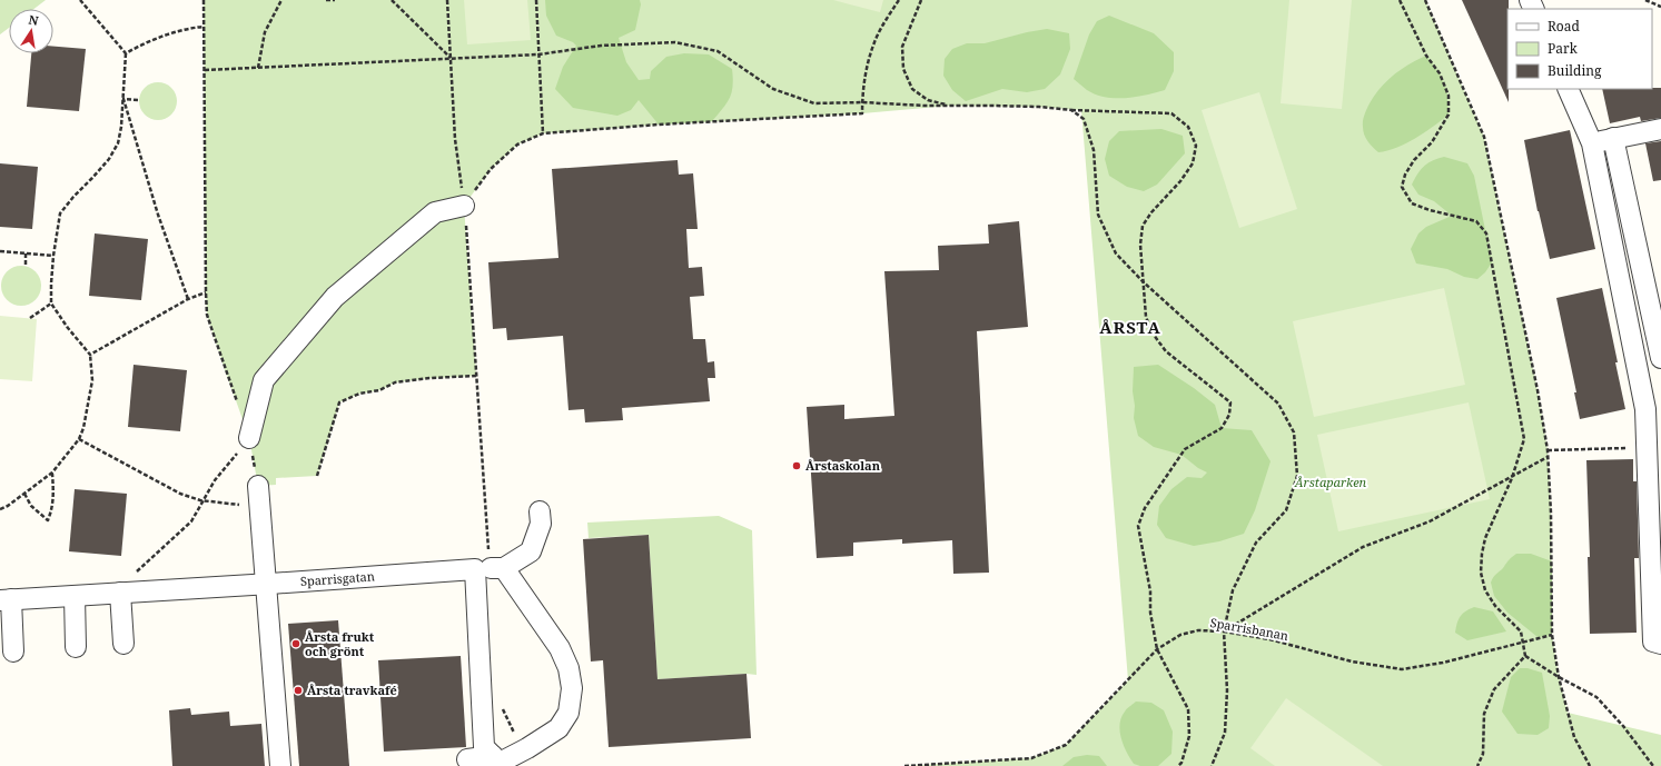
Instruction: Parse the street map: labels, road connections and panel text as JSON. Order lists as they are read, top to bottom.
{
  "streets": {
    "street": ["Sparrisgatan"],
    "path": ["Sparrisbanan"]
  },
  "districts": ["ÅRSTA"],
  "parks": ["Årstaparken"],
  "places": ["Årstaskolan", "Årsta frukt och grönt", "Årsta travkafé"],
  "legend": ["Road", "Park", "Building"],
  "north": "top"
}
